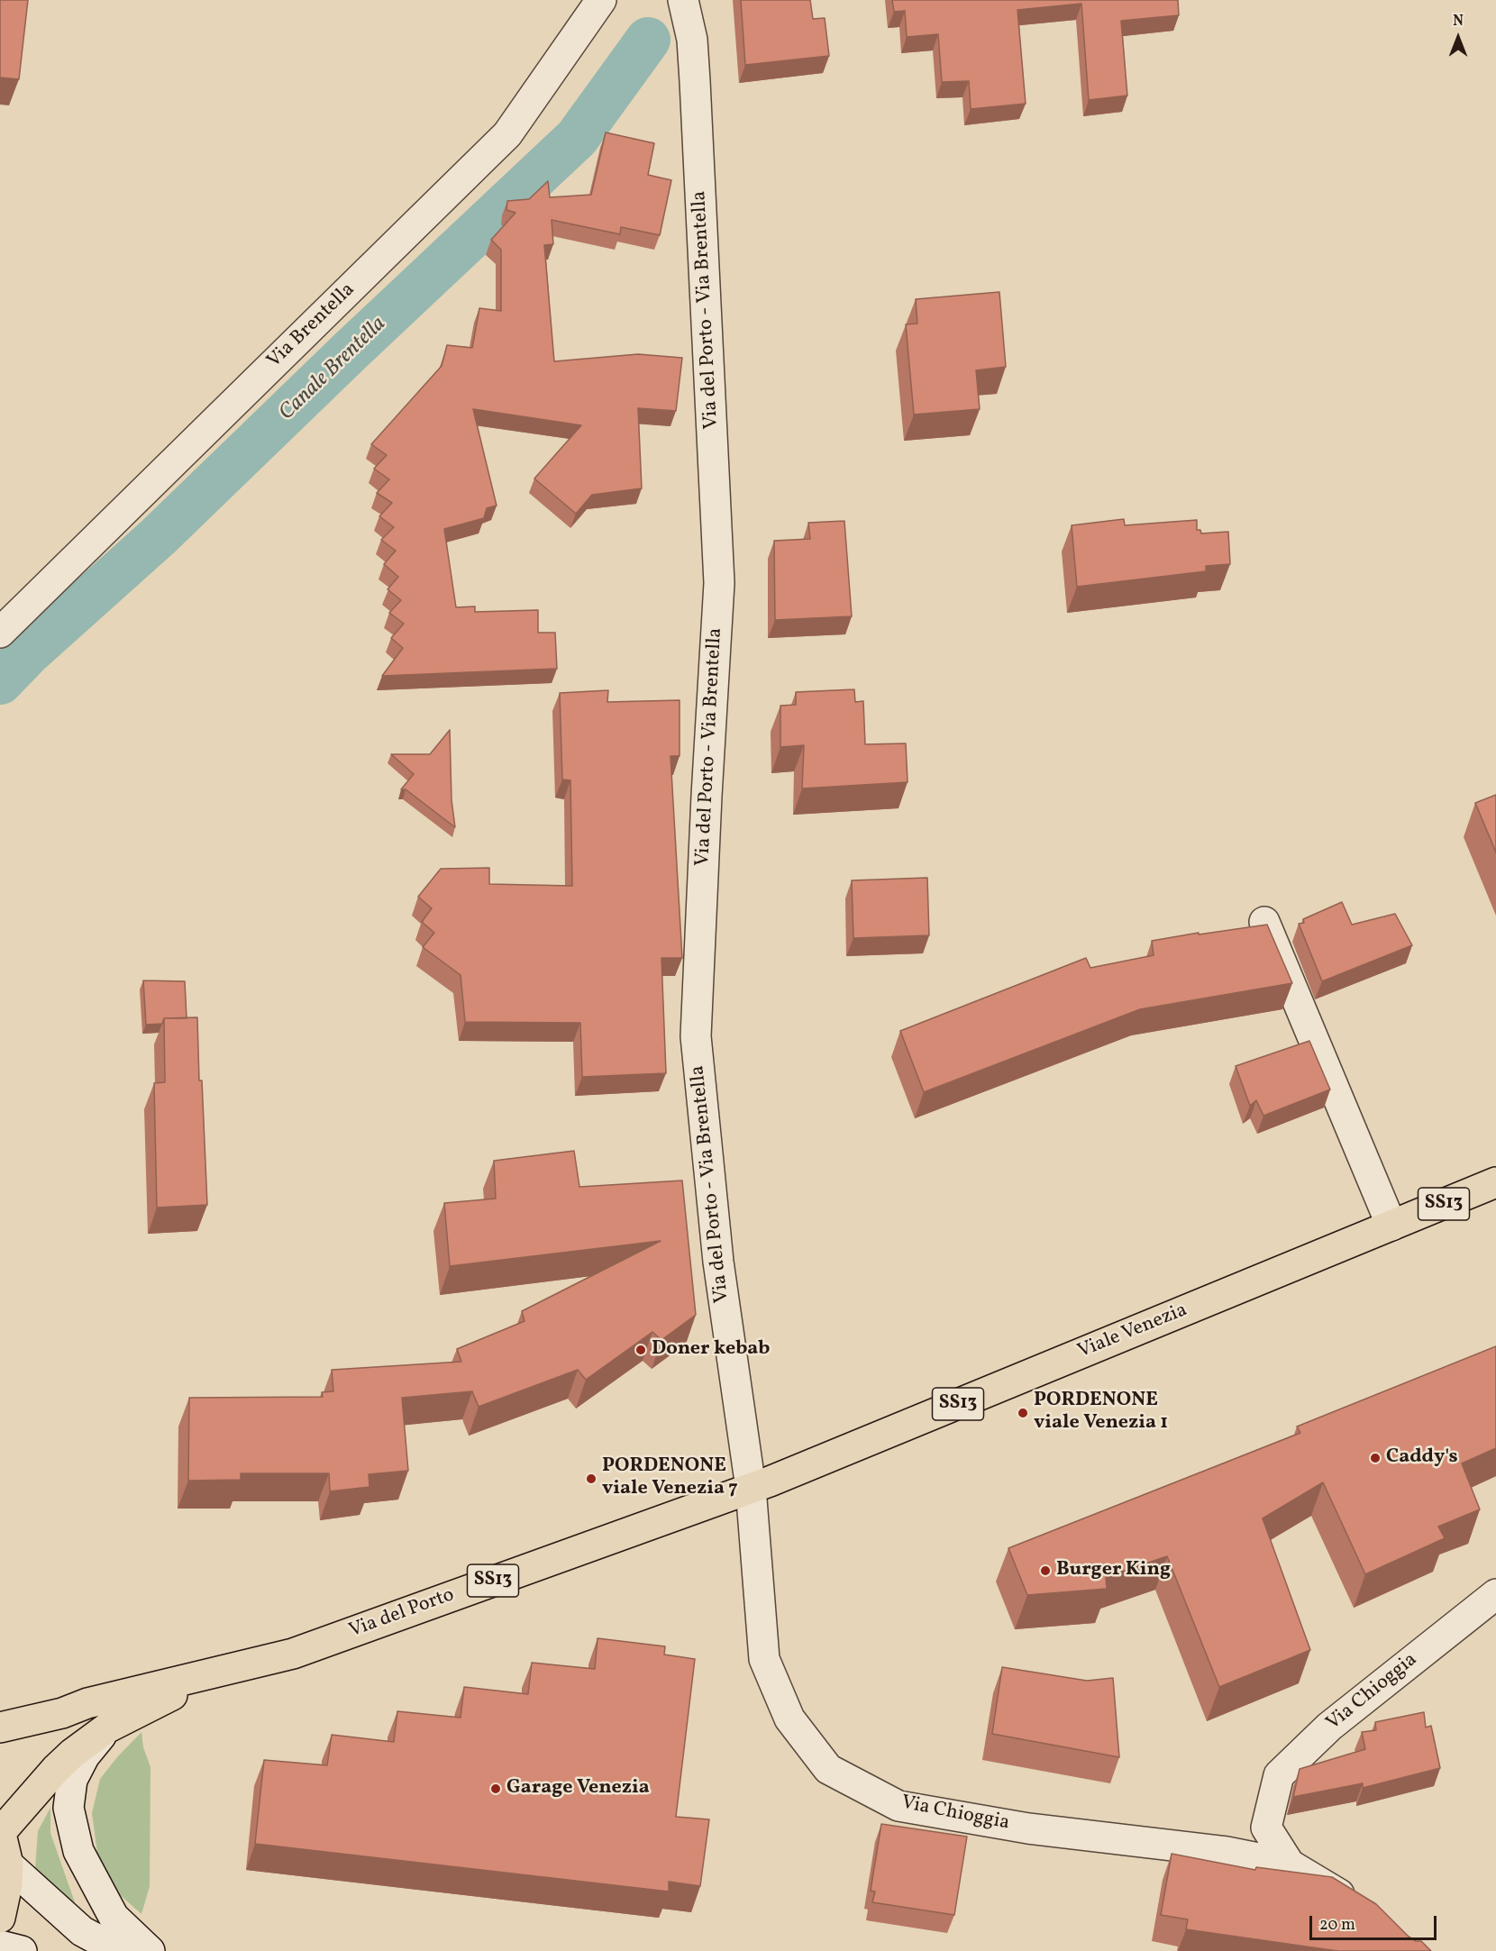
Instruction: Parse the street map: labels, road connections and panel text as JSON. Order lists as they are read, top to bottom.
{
  "streets": {
    "main road": ["SS13", "Viale Venezia", "Via del Porto"],
    "street": ["Via del Porto - Via Brentella", "Via Brentella", "Via Chioggia"]
  },
  "crossings": [
    ["Via del Porto - Via Brentella", "Viale Venezia"],
    ["Via del Porto - Via Brentella", "Via del Porto"],
    ["Via del Porto - Via Brentella", "Via Chioggia"],
    ["Viale Venezia", "Via del Porto"],
    ["Viale Venezia", "Via Chioggia"],
    ["Via del Porto", "Via Chioggia"]
  ],
  "water": ["Canale Brentella"],
  "places": [
    "Doner kebab",
    "PORDENONE viale Venezia 1",
    "Caddy's",
    "PORDENONE viale Venezia 7",
    "Burger King",
    "Garage Venezia"
  ],
  "scale_bar": "20 m",
  "north": "top"
}
